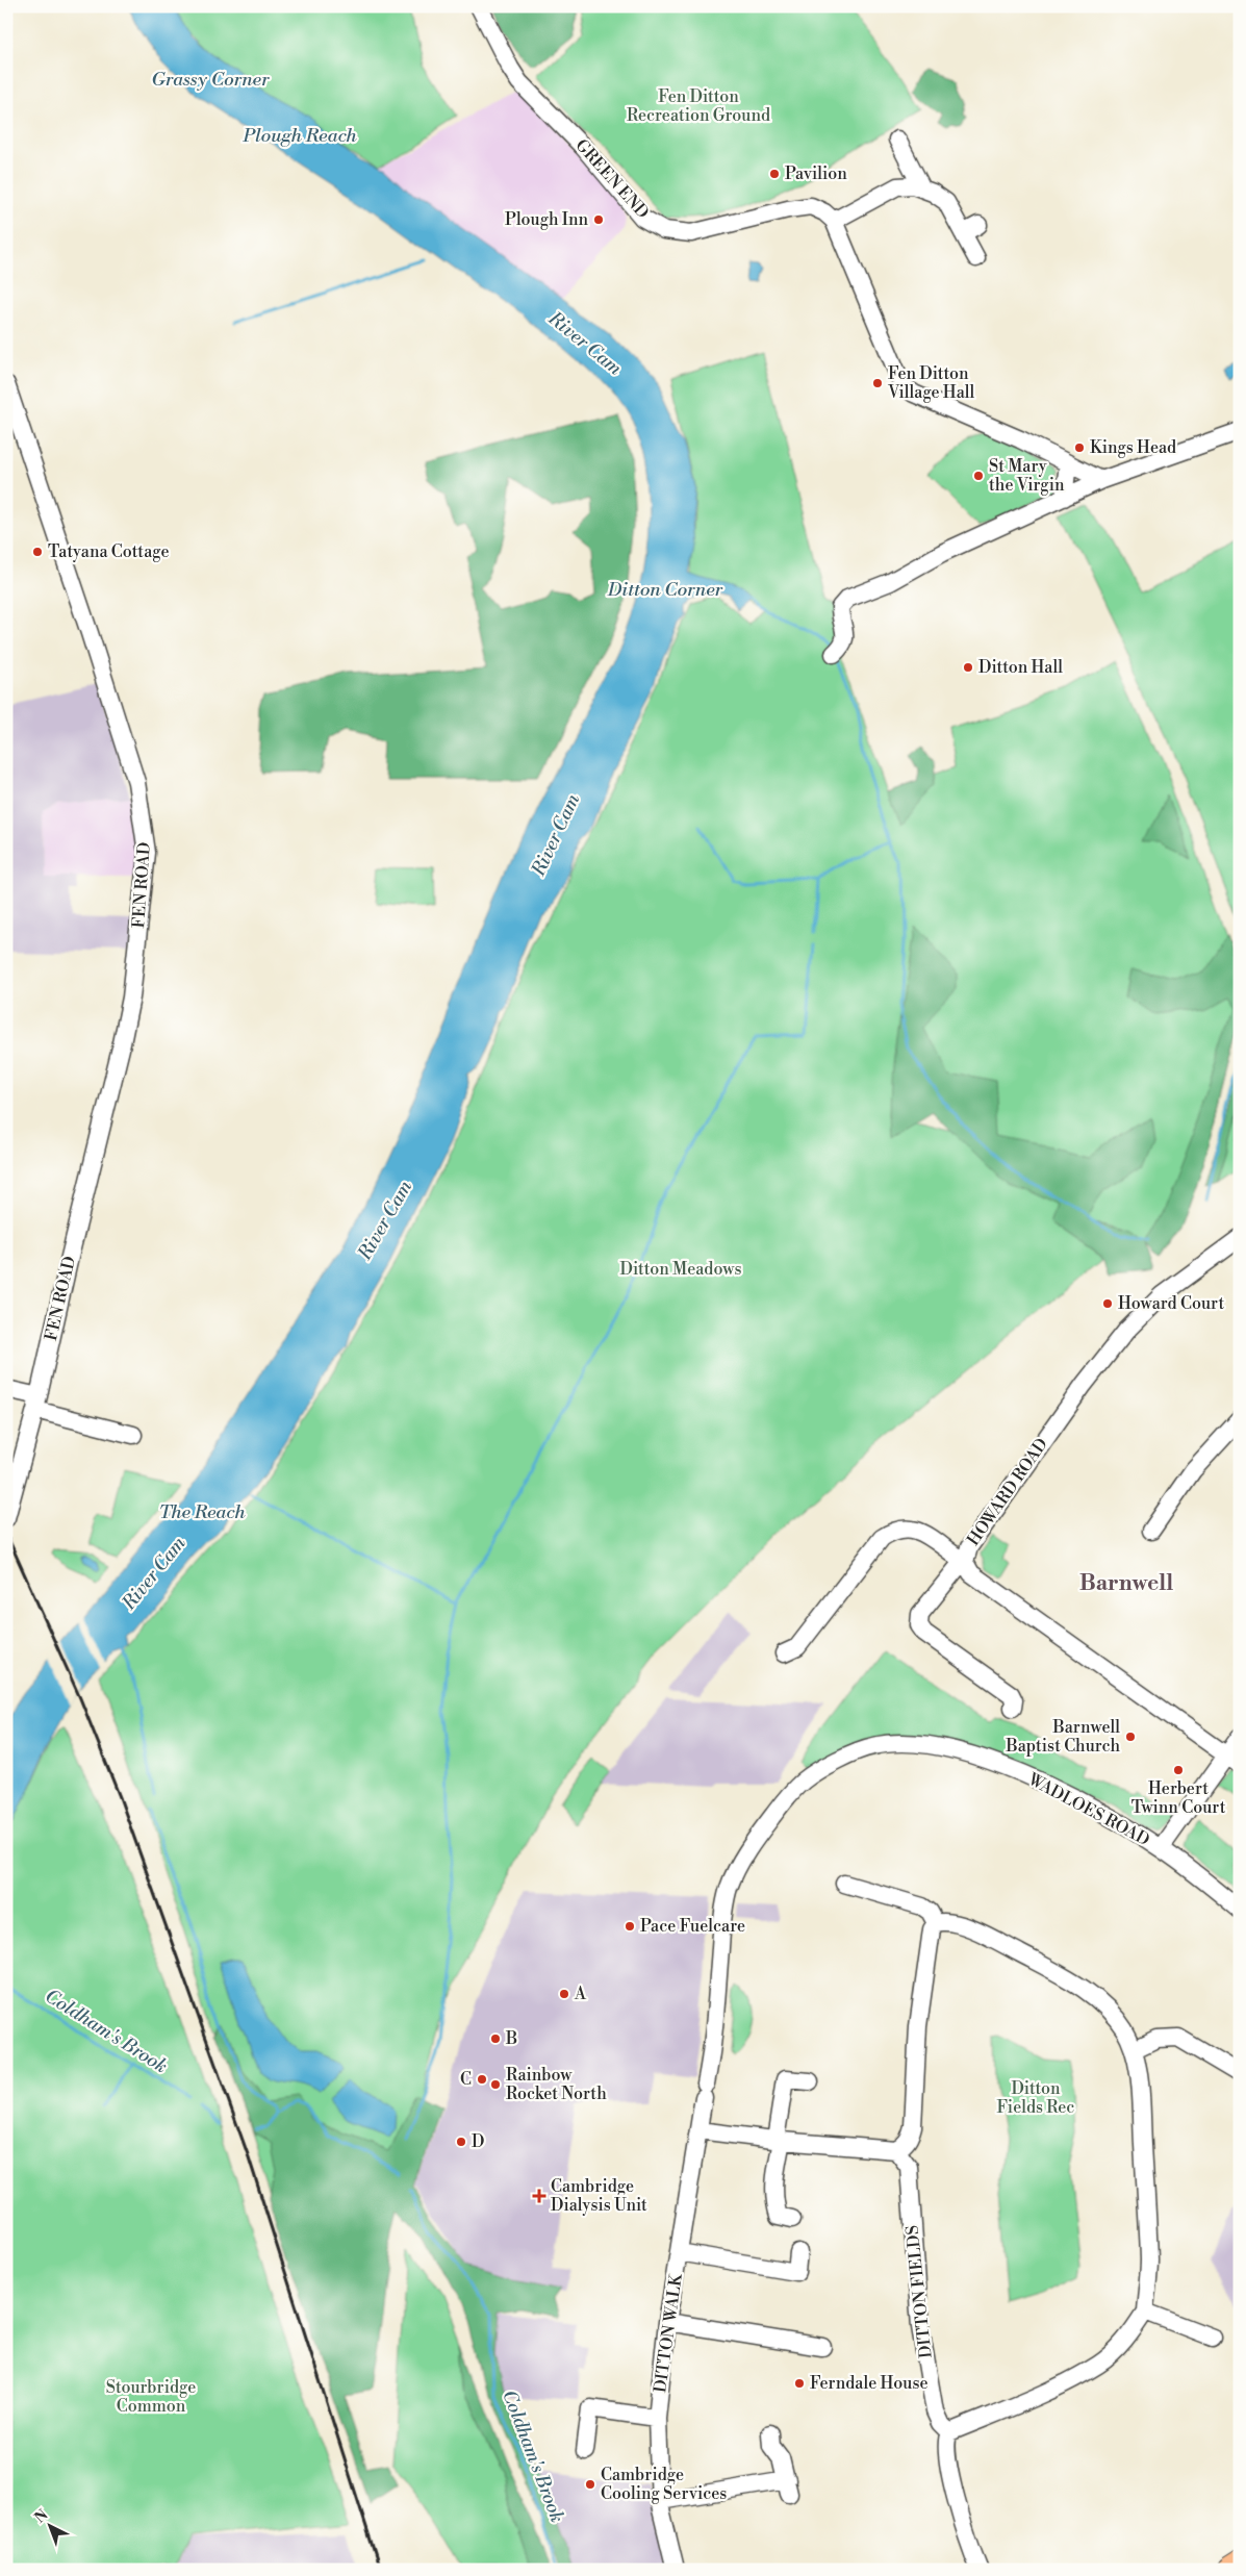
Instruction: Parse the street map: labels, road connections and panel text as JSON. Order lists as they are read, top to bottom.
{
  "streets": {
    "street": [
      "GREEN END",
      "FEN ROAD",
      "HOWARD ROAD",
      "WADLOES ROAD",
      "DITTON FIELDS",
      "DITTON WALK"
    ]
  },
  "crossings": [
    ["WADLOES ROAD", "DITTON WALK"]
  ],
  "districts": ["Barnwell"],
  "water": [
    "Grassy Corner",
    "Plough Reach",
    "River Cam",
    "Ditton Corner",
    "The Reach",
    "Coldham's Brook"
  ],
  "parks": [
    "Fen Ditton Recreation Ground",
    "Ditton Meadows",
    "Ditton Fields Rec",
    "Stourbridge Common"
  ],
  "places": {
    "other": [
      "Pavilion",
      "Plough Inn",
      "Fen Ditton Village Hall",
      "Kings Head",
      "St Mary the Virgin",
      "Tatyana Cottage",
      "Ditton Hall",
      "Howard Court",
      "Barnwell Baptist Church",
      "Herbert Twinn Court",
      "Pace Fuelcare",
      "A",
      "B",
      "C",
      "Rainbow Rocket North",
      "D",
      "Ferndale House",
      "Cambridge Cooling Services"
    ],
    "health": ["Cambridge Dialysis Unit"]
  },
  "north": "top left"
}
